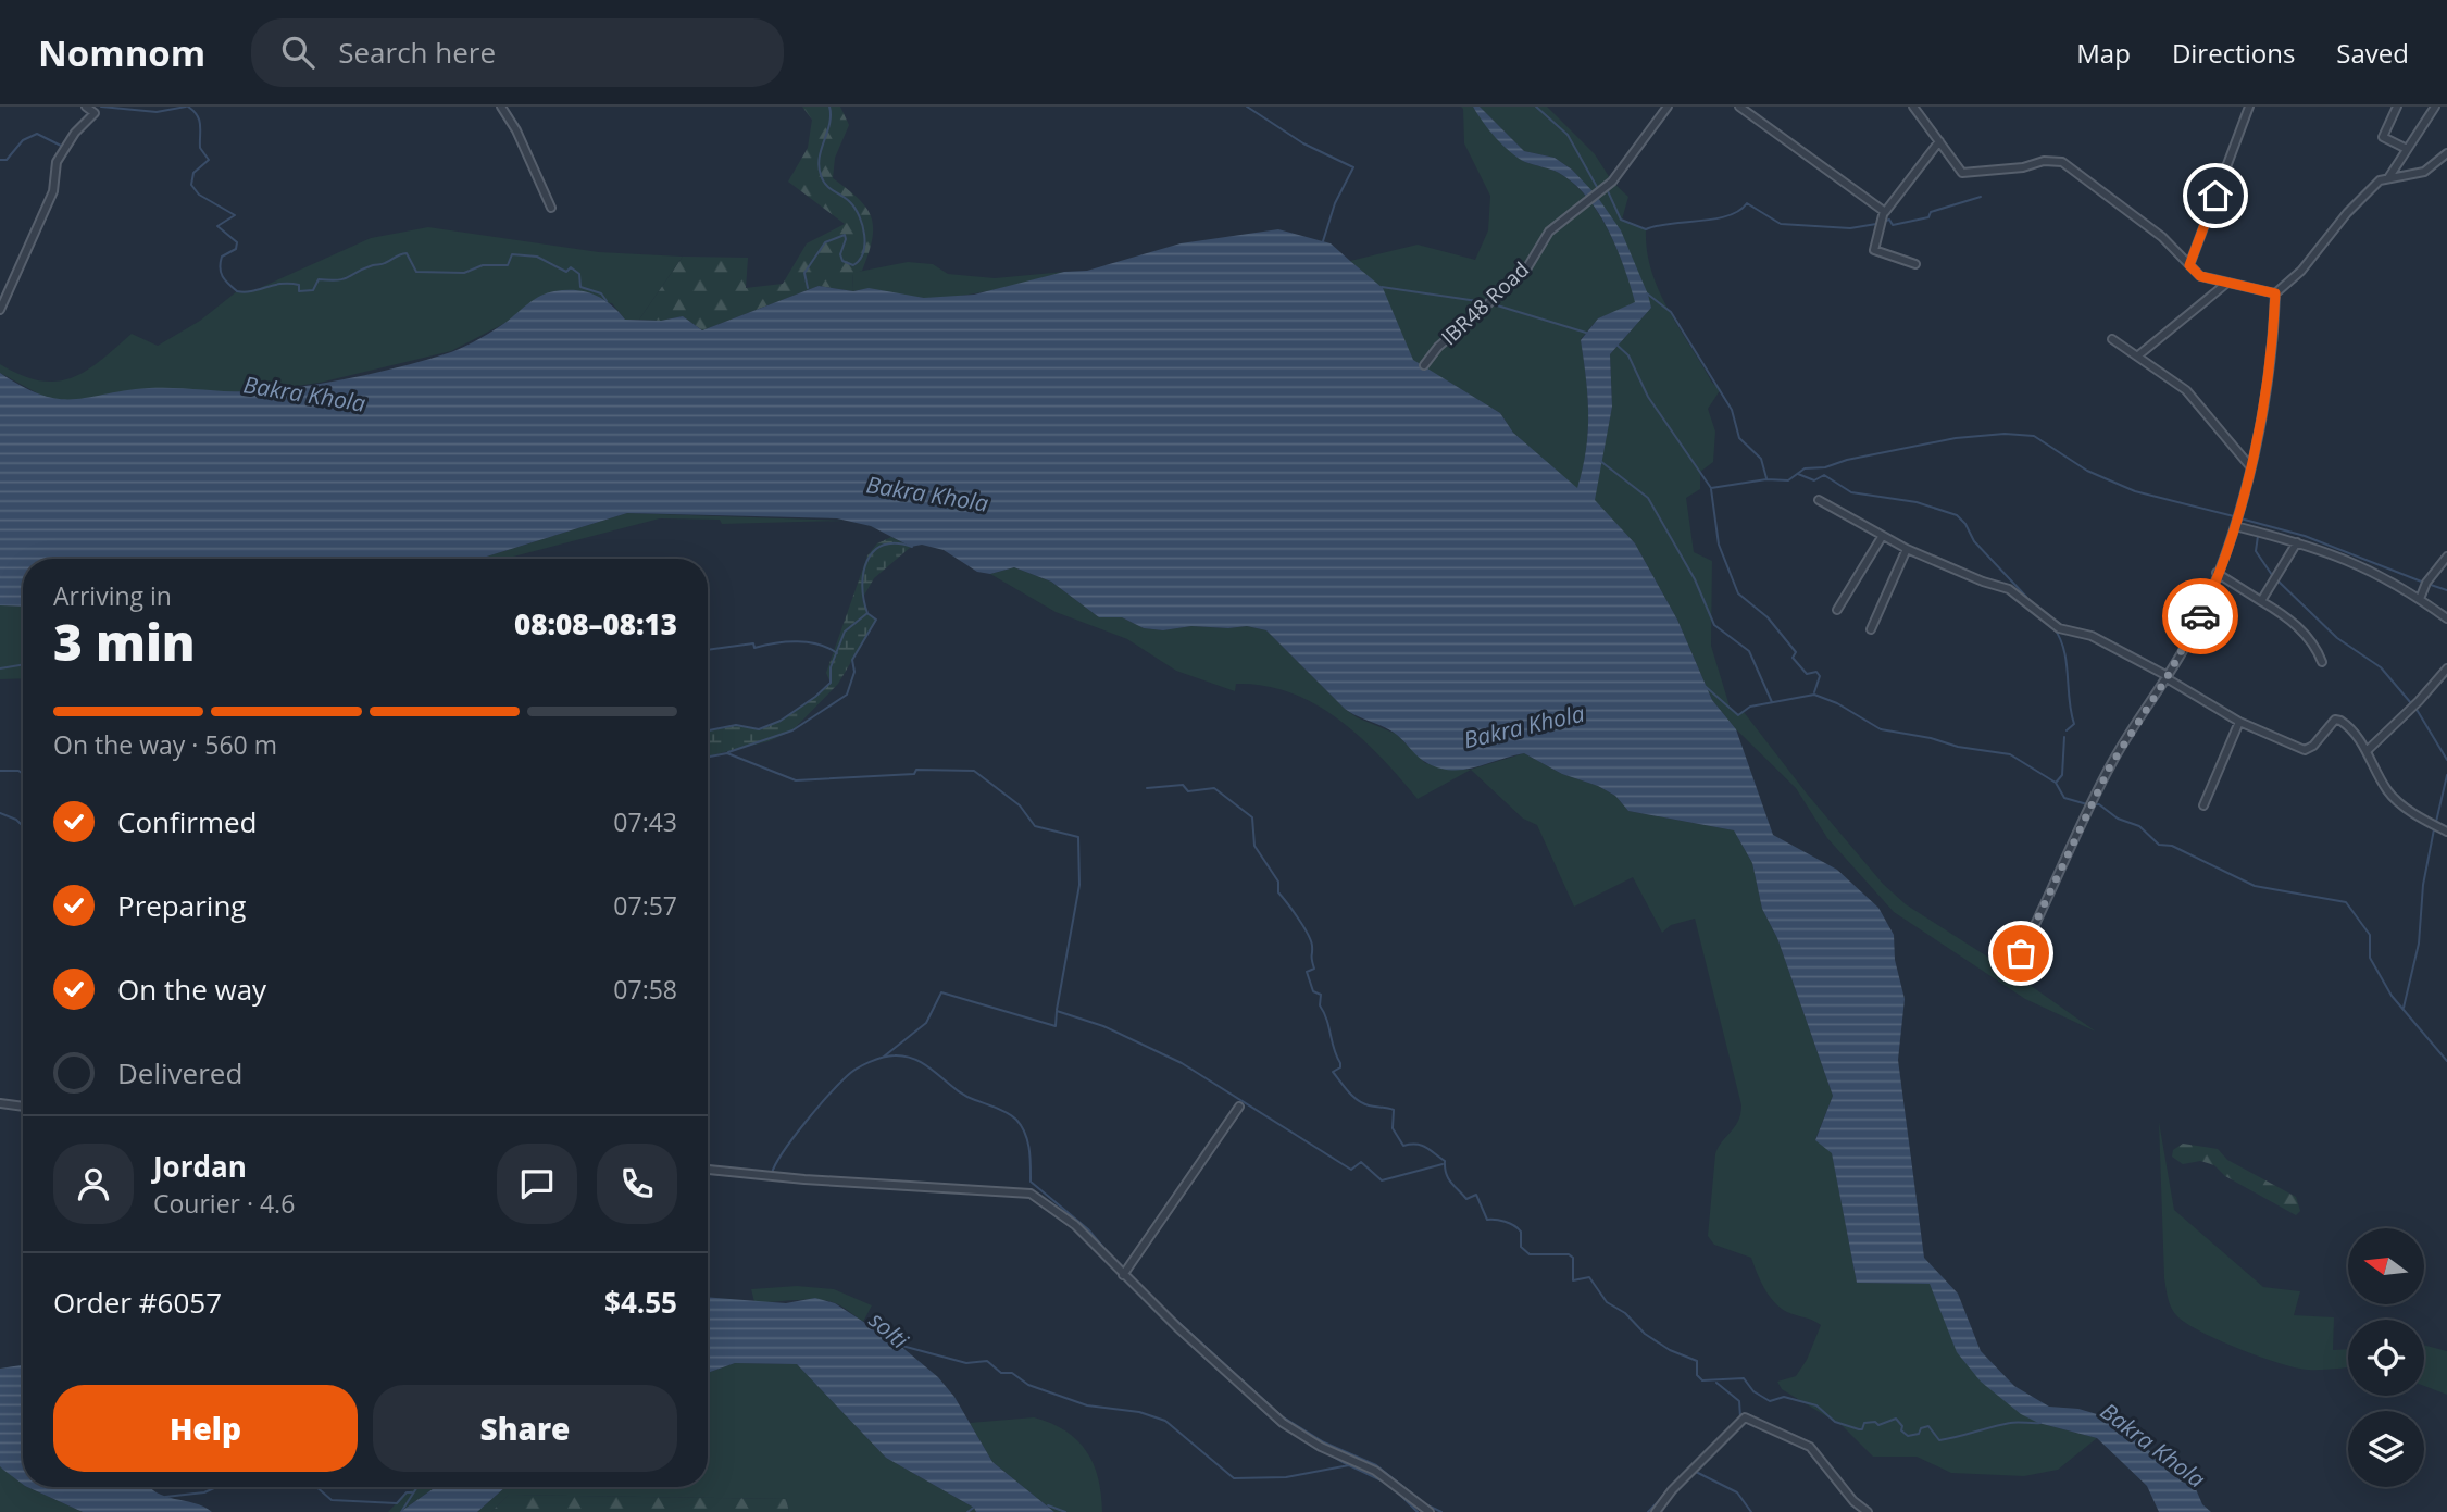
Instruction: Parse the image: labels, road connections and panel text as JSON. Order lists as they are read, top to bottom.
{
  "streets": {
    "street": ["IBR48 Road"]
  },
  "water": ["Bakra Khola", "solti"],
  "north": "left",
  "page": {
    "header": "Nomnom",
    "search": "Search here",
    "nav": ["Map", "Directions", "Saved"],
    "heading": ["3 min", "Arriving in", "08:08–08:13"],
    "panel": [
      "Jordan",
      "Courier · 4.6",
      "Order #6057",
      "$4.55"
    ],
    "bar": "On the way · 560 m",
    "list": [
      ["Confirmed", "07:43"],
      ["Preparing", "07:57"],
      ["On the way", "07:58"],
      "Delivered"
    ],
    "buttons": ["Help", "Share"]
  }
}
